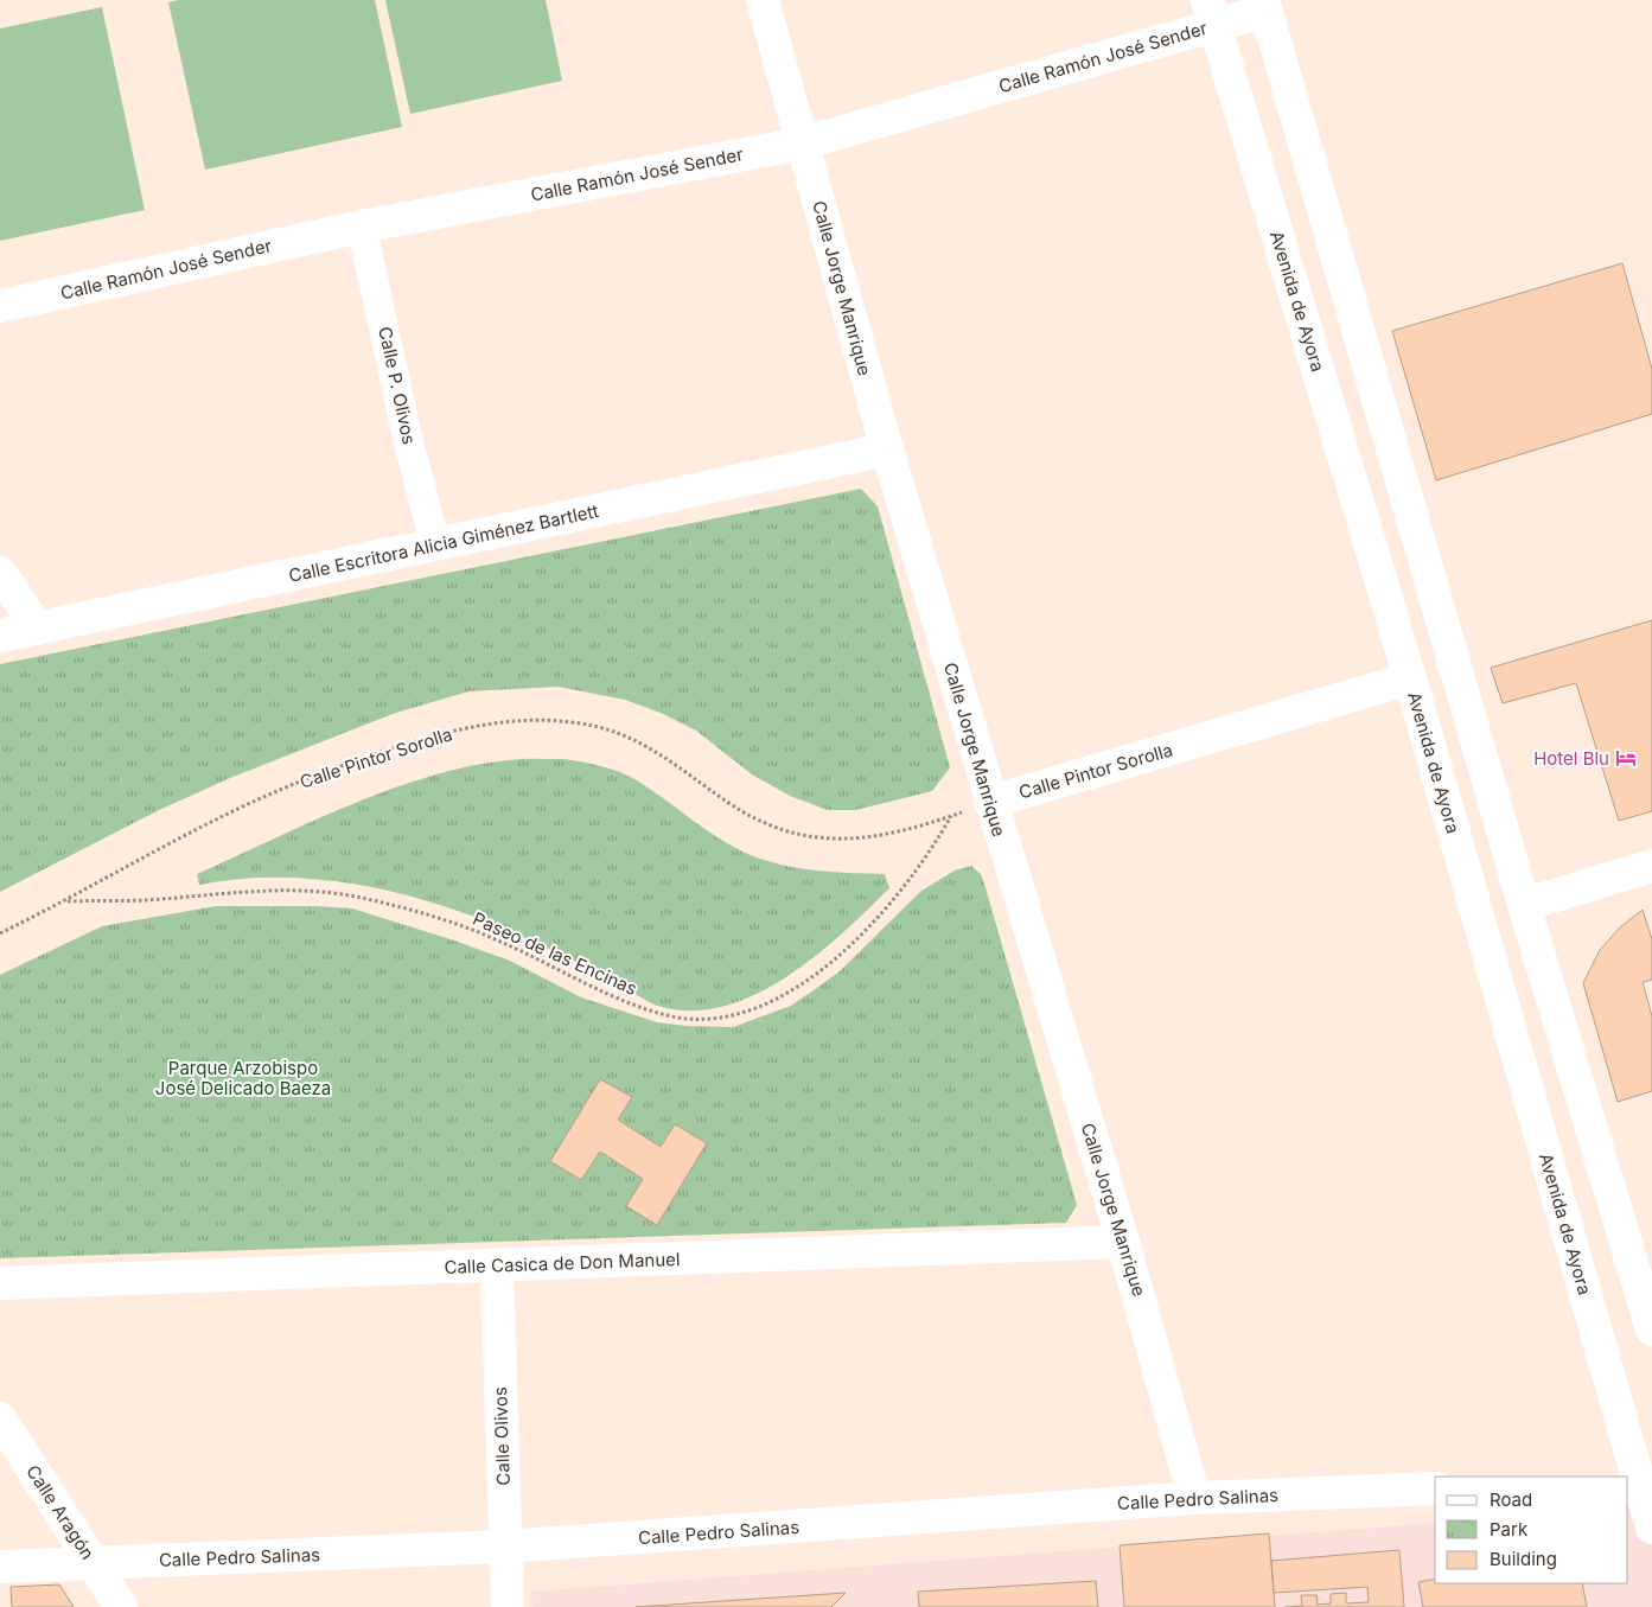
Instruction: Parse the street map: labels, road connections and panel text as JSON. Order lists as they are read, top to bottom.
{
  "streets": {
    "street": [
      "Calle Ramón José Sender",
      "Calle Jorge Manrique",
      "Avenida de Ayora",
      "Calle P. Olivos",
      "Calle Escritora Alicia Giménez Bartlett",
      "Calle Pintor Sorolla",
      "Calle Casica de Don Manuel",
      "Calle Olivos",
      "Calle Pedro Salinas",
      "Calle Aragón"
    ],
    "path": ["Paseo de las Encinas"]
  },
  "crossings": [
    ["Calle Ramón José Sender", "Calle Jorge Manrique"],
    ["Calle Ramón José Sender", "Avenida de Ayora"],
    ["Calle Ramón José Sender", "Calle P. Olivos"],
    ["Calle Jorge Manrique", "Calle Escritora Alicia Giménez Bartlett"],
    ["Calle Jorge Manrique", "Calle Pintor Sorolla"],
    ["Calle Jorge Manrique", "Calle Casica de Don Manuel"],
    ["Calle Jorge Manrique", "Calle Pedro Salinas"],
    ["Avenida de Ayora", "Calle Pintor Sorolla"],
    ["Calle P. Olivos", "Calle Escritora Alicia Giménez Bartlett"],
    ["Calle Pintor Sorolla", "Paseo de las Encinas"],
    ["Calle Casica de Don Manuel", "Calle Olivos"],
    ["Calle Olivos", "Calle Pedro Salinas"],
    ["Calle Pedro Salinas", "Calle Aragón"]
  ],
  "parks": ["Parque Arzobispo José Delicado Baeza"],
  "places": {
    "hotel": ["Hotel Blu"]
  },
  "legend": ["Road", "Park", "Building"]
}
